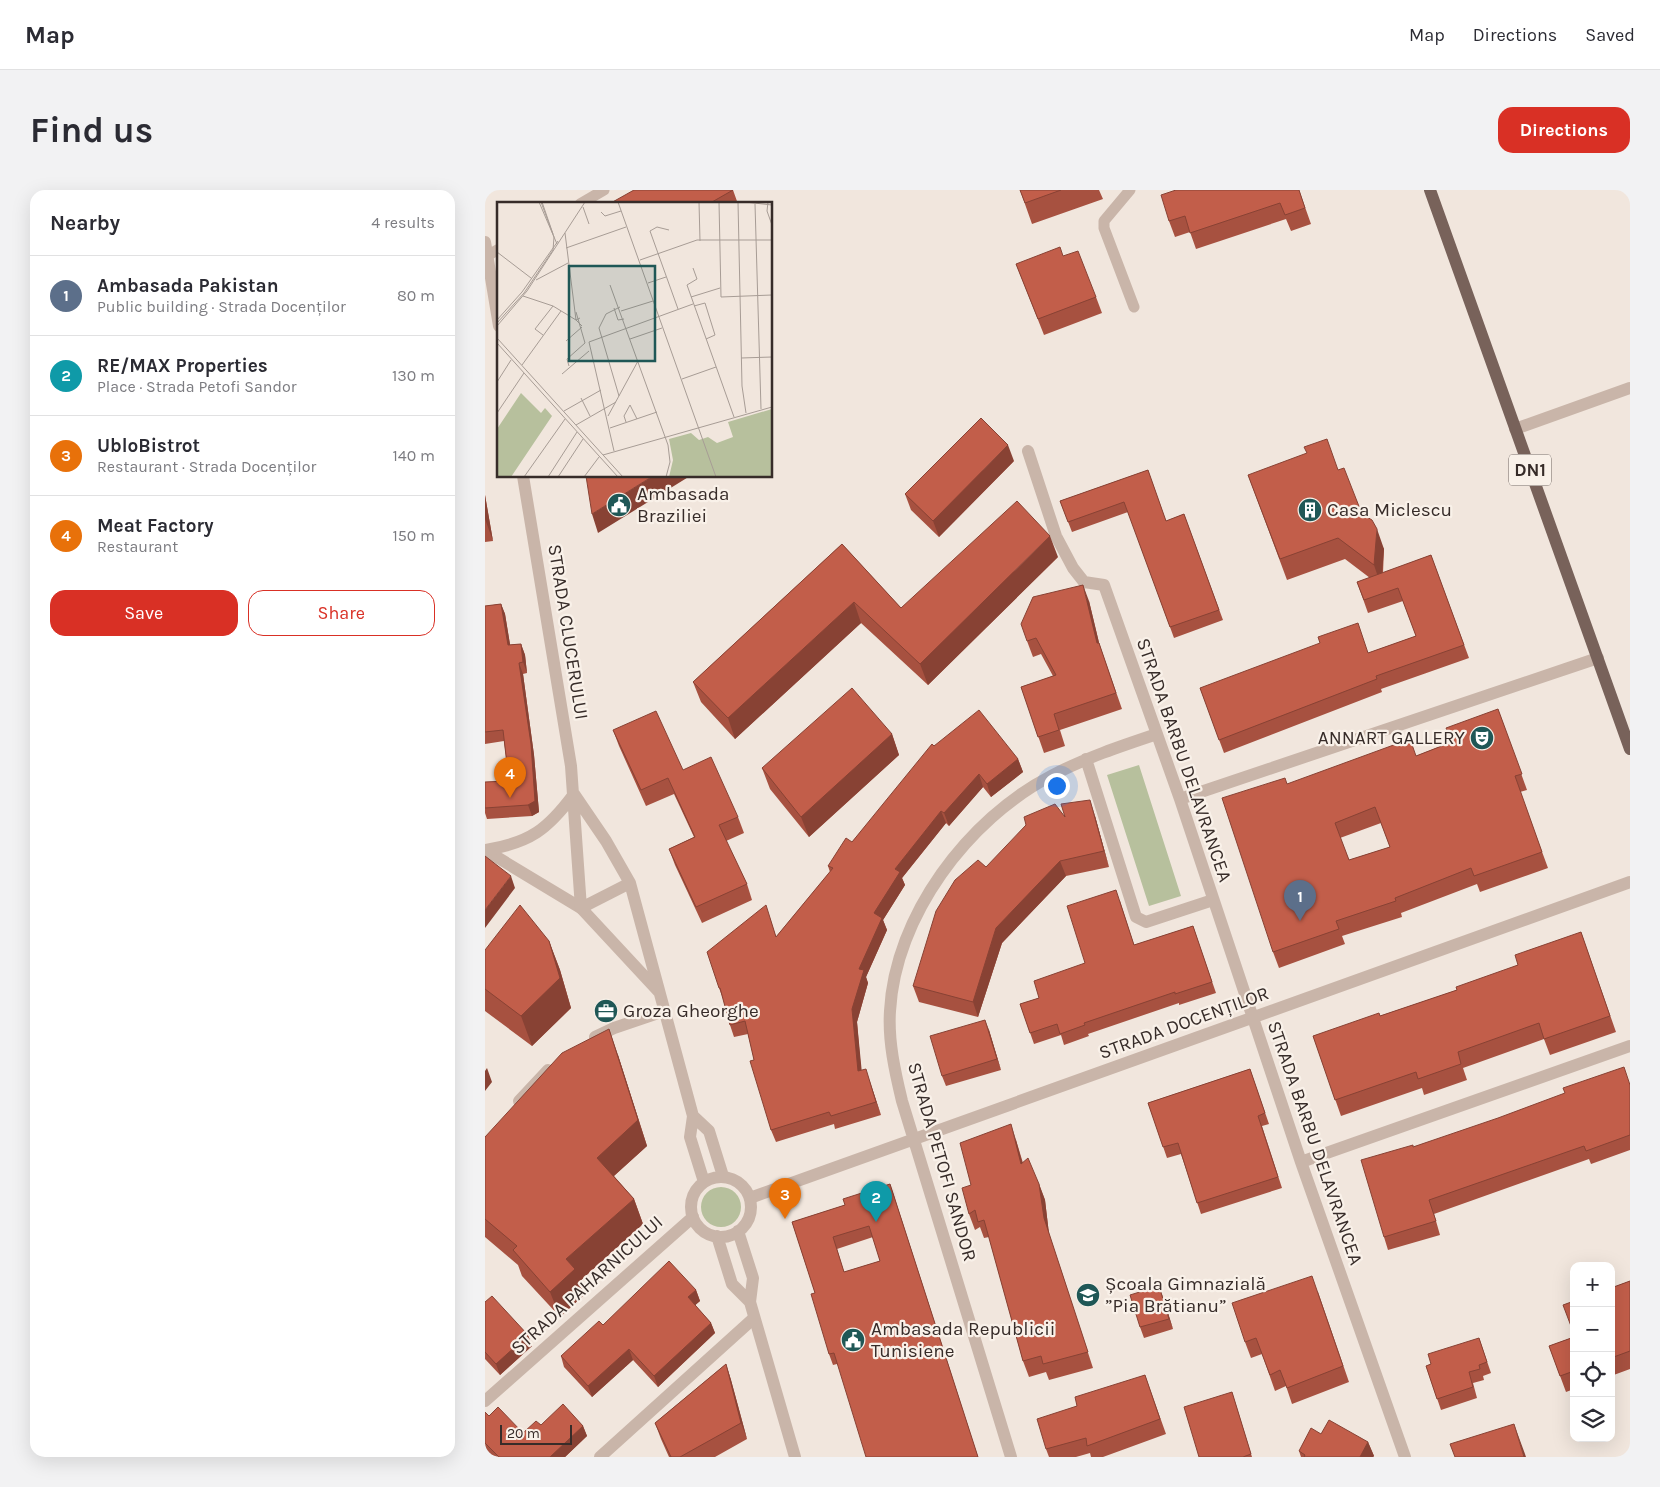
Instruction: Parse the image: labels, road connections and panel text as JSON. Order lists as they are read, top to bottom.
{
  "streets": {
    "main road": ["DN1"],
    "street": [
      "STRADA CLUCERULUI",
      "STRADA BARBU DELAVRANCEA",
      "STRADA DOCENȚILOR",
      "STRADA PETOFI SANDOR",
      "STRADA PAHARNICULUI"
    ]
  },
  "crossings": [
    ["STRADA CLUCERULUI", "STRADA DOCENȚILOR"],
    ["STRADA CLUCERULUI", "STRADA PAHARNICULUI"],
    ["STRADA BARBU DELAVRANCEA", "STRADA DOCENȚILOR"],
    ["STRADA BARBU DELAVRANCEA", "STRADA PETOFI SANDOR"],
    ["STRADA DOCENȚILOR", "STRADA PETOFI SANDOR"],
    ["STRADA DOCENȚILOR", "STRADA PAHARNICULUI"]
  ],
  "places": {
    "public building": ["Ambasada Braziliei", "Ambasada Republicii Tunisiene"],
    "building": ["Casa Miclescu"],
    "theatre": ["ANNART GALLERY"],
    "office": ["Groza Gheorghe"],
    "school or university": ["Școala Gimnazială ”Pia Brătianu”"]
  },
  "scale_bar": "20 m",
  "page": {
    "header": "Map",
    "nav": ["Map", "Directions", "Saved"],
    "buttons": [
      "Directions",
      ["Save", "Share"]
    ],
    "title": "Find us",
    "heading": ["Nearby", "4 results"],
    "list": [
      {
        "mark": "1",
        "name": "Ambasada Pakistan",
        "note": "Public building · Strada Docenților",
        "value": "80 m"
      },
      {
        "mark": "2",
        "name": "RE/MAX Properties",
        "note": "Place · Strada Petofi Sandor",
        "value": "130 m"
      },
      {
        "mark": "3",
        "name": "UbloBistrot",
        "note": "Restaurant · Strada Docenților",
        "value": "140 m"
      },
      {
        "mark": "4",
        "name": "Meat Factory",
        "note": "Restaurant",
        "value": "150 m"
      }
    ],
    "pins": [
      "4",
      "1",
      "3",
      "2"
    ],
    "map_buttons": ["+", "−"],
    "scale": "20 m"
  }
}
